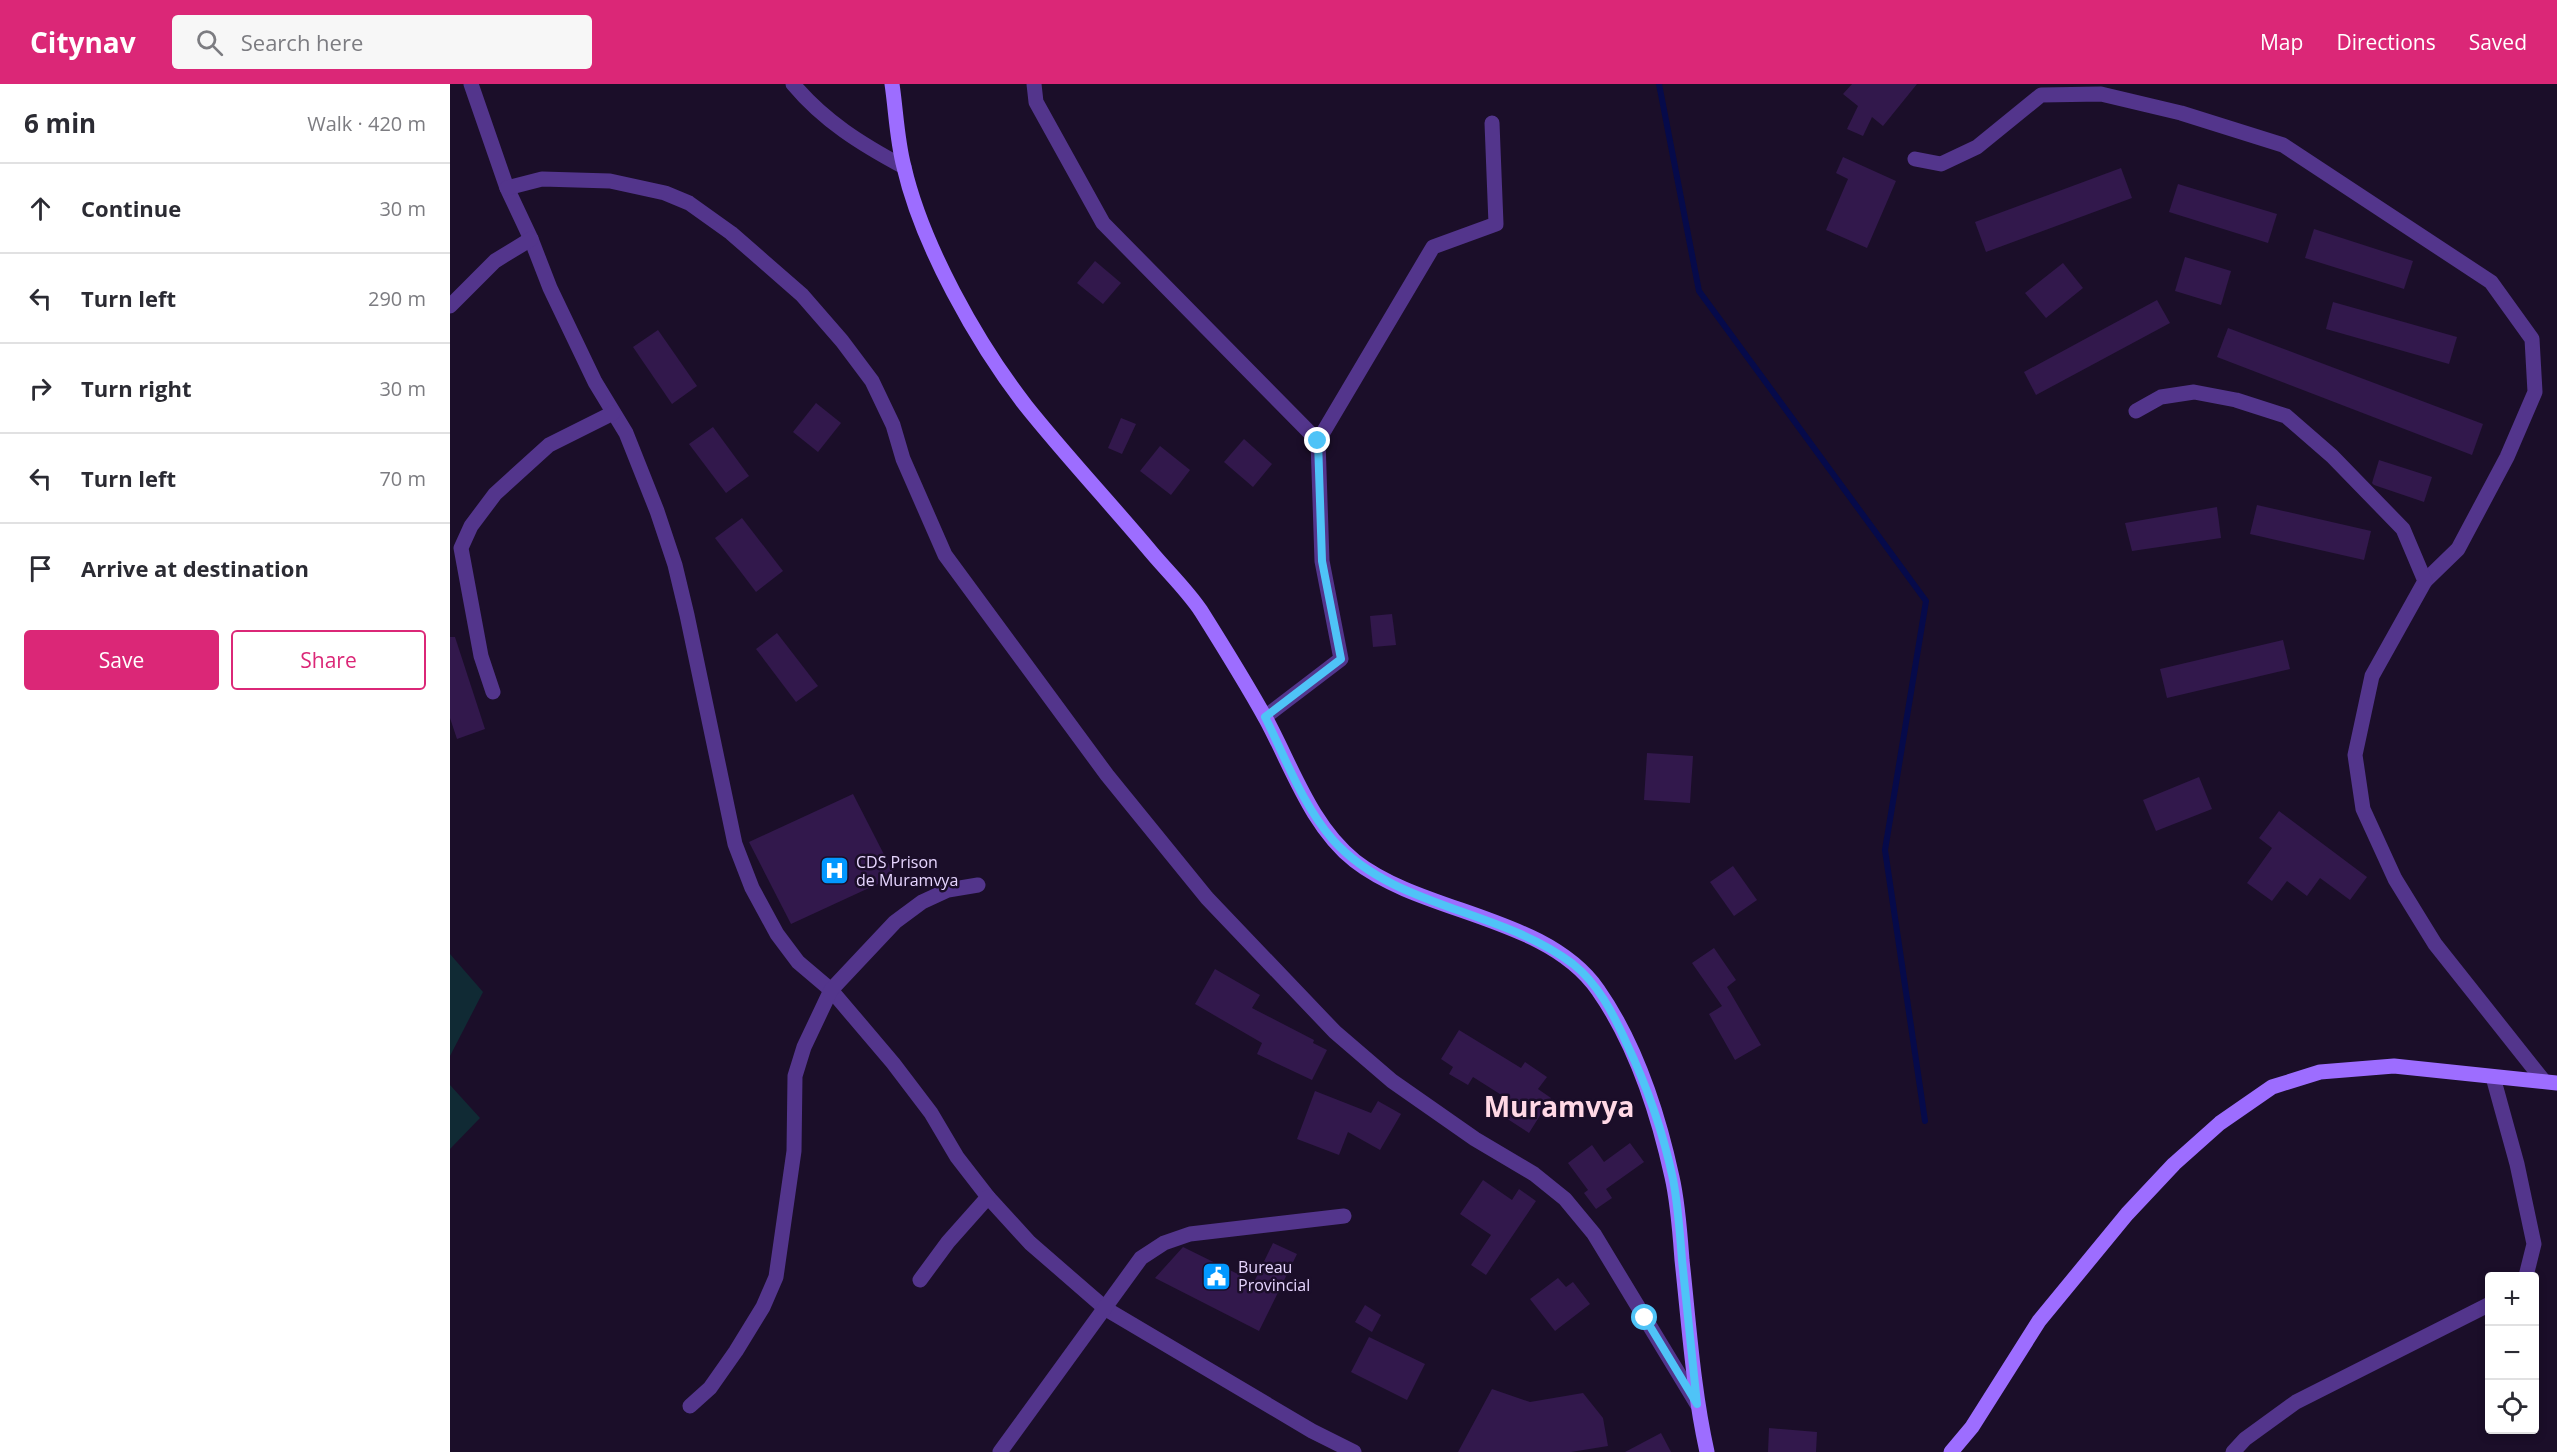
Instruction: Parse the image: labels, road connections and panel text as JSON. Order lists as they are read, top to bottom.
{
  "districts": ["Muramvya"],
  "places": {
    "hospital": ["CDS Prison de Muramvya"],
    "public building": ["Bureau Provincial"]
  },
  "page": {
    "header": "Citynav",
    "search": "Search here",
    "nav": ["Map", "Directions", "Saved"],
    "heading": ["6 min", "Walk · 420 m"],
    "list": [
      ["Continue", "30 m"],
      ["Turn left", "290 m"],
      ["Turn right", "30 m"],
      ["Turn left", "70 m"],
      "Arrive at destination"
    ],
    "buttons": ["Save", "Share"],
    "map_buttons": ["+", "−"]
  }
}
